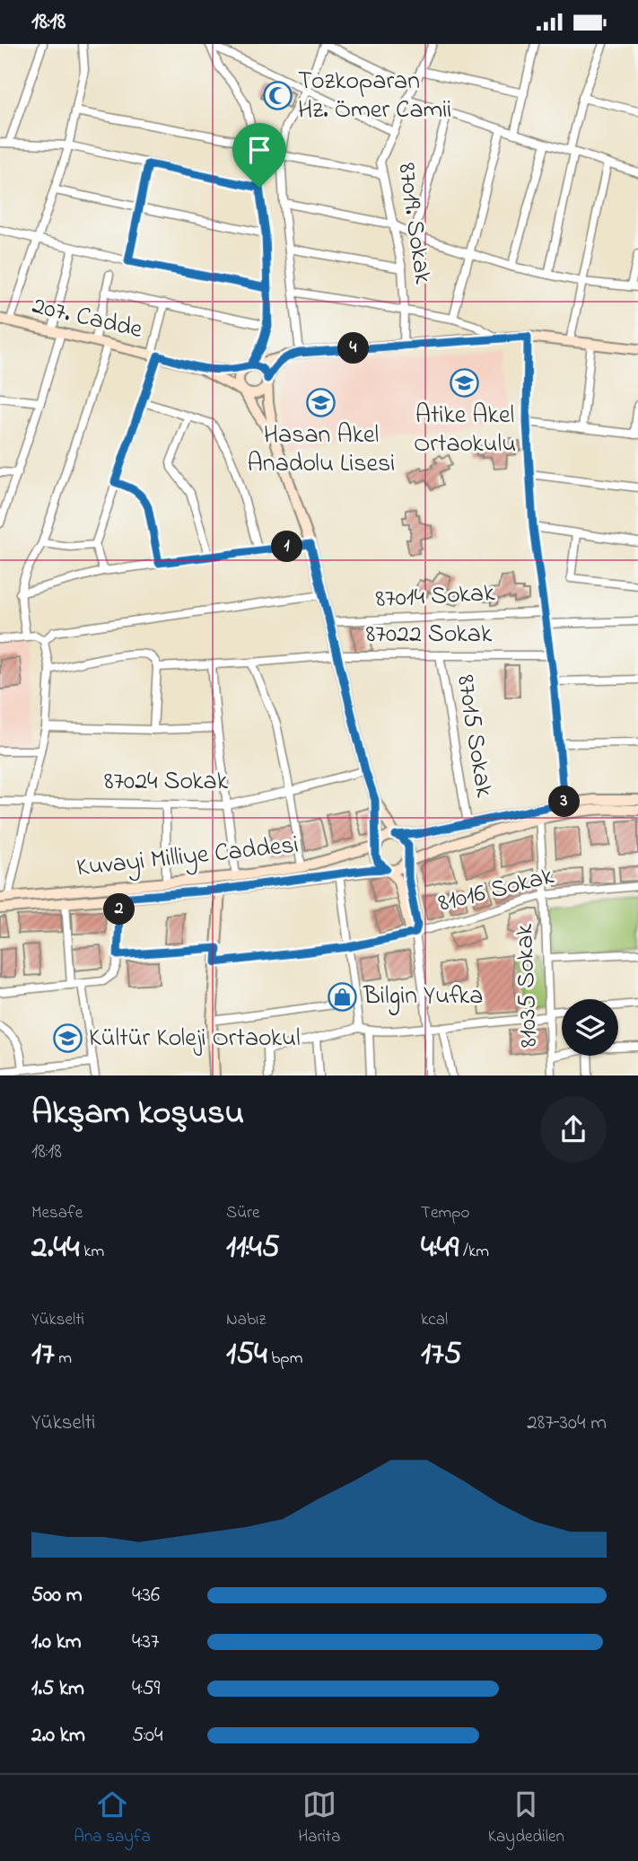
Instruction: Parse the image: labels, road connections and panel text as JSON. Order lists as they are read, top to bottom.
{
  "streets": {
    "street": [
      "87019. Sokak",
      "207. Cadde",
      "87014 Sokak",
      "87022 Sokak",
      "87015 Sokak",
      "87024 Sokak",
      "Kuvayi Milliye Caddesi",
      "81016 Sokak",
      "81035 Sokak"
    ]
  },
  "crossings": [
    ["87022 Sokak", "87015 Sokak"],
    ["81016 Sokak", "81035 Sokak"]
  ],
  "places": {
    "mosque": ["Tozkoparan Hz. Ömer Camii"],
    "school or university": ["Atike Akel Ortaokulu", "Hasan Akel Anadolu Lisesi", "Kültür Koleji Ortaokul"],
    "shop": ["Bilgin Yufka"]
  },
  "page": {
    "status": "18:18",
    "pins": [
      "4",
      "1",
      "3",
      "2"
    ],
    "heading": ["Akşam koşusu", "18:18"],
    "stats": [
      ["Mesafe", "2.44 km"],
      ["Süre", "11:45"],
      ["Tempo", "4:49 /km"],
      ["Yükselti", "17 m"],
      ["Nabız", "154 bpm"],
      ["kcal", "175"]
    ],
    "chart": ["Yükselti", "287–304 m"],
    "list": [
      {
        "name": "500 m",
        "note": "4:36"
      },
      {
        "name": "1.0 km",
        "note": "4:37"
      },
      {
        "name": "1.5 km",
        "note": "4:59"
      },
      {
        "name": "2.0 km",
        "note": "5:04"
      }
    ],
    "tabs": ["Ana sayfa", "Harita", "Kaydedilen"]
  }
}
